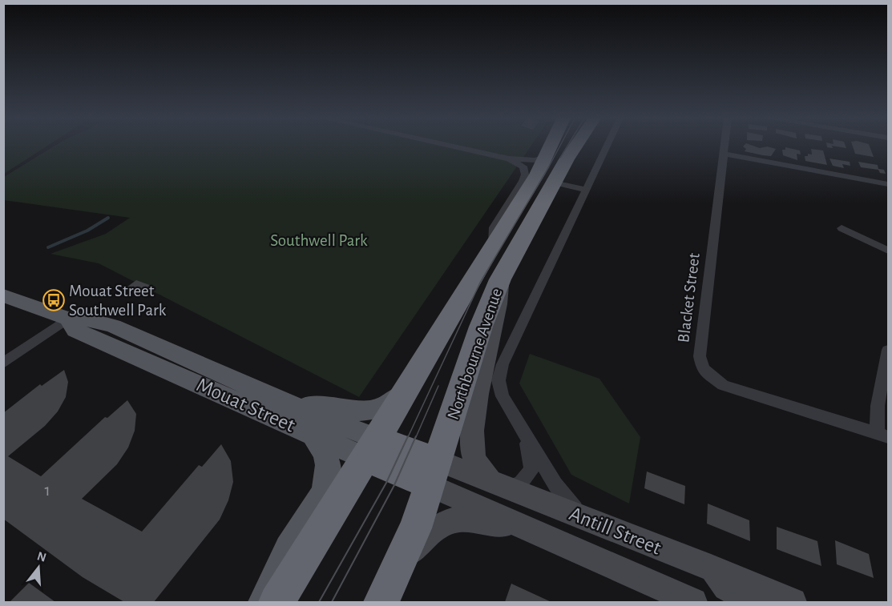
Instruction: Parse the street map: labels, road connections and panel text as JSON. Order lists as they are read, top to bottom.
{
  "streets": {
    "highway": ["Northbourne Avenue", "Mouat Street"],
    "main road": ["Antill Street"],
    "street": ["Blacket Street"]
  },
  "crossings": [
    ["Northbourne Avenue", "Mouat Street"],
    ["Northbourne Avenue", "Antill Street"],
    ["Mouat Street", "Antill Street"]
  ],
  "parks": ["Southwell Park"],
  "places": {
    "bus stop": ["Mouat Street Southwell Park"]
  },
  "house_numbers": ["1"],
  "north": "top"
}
